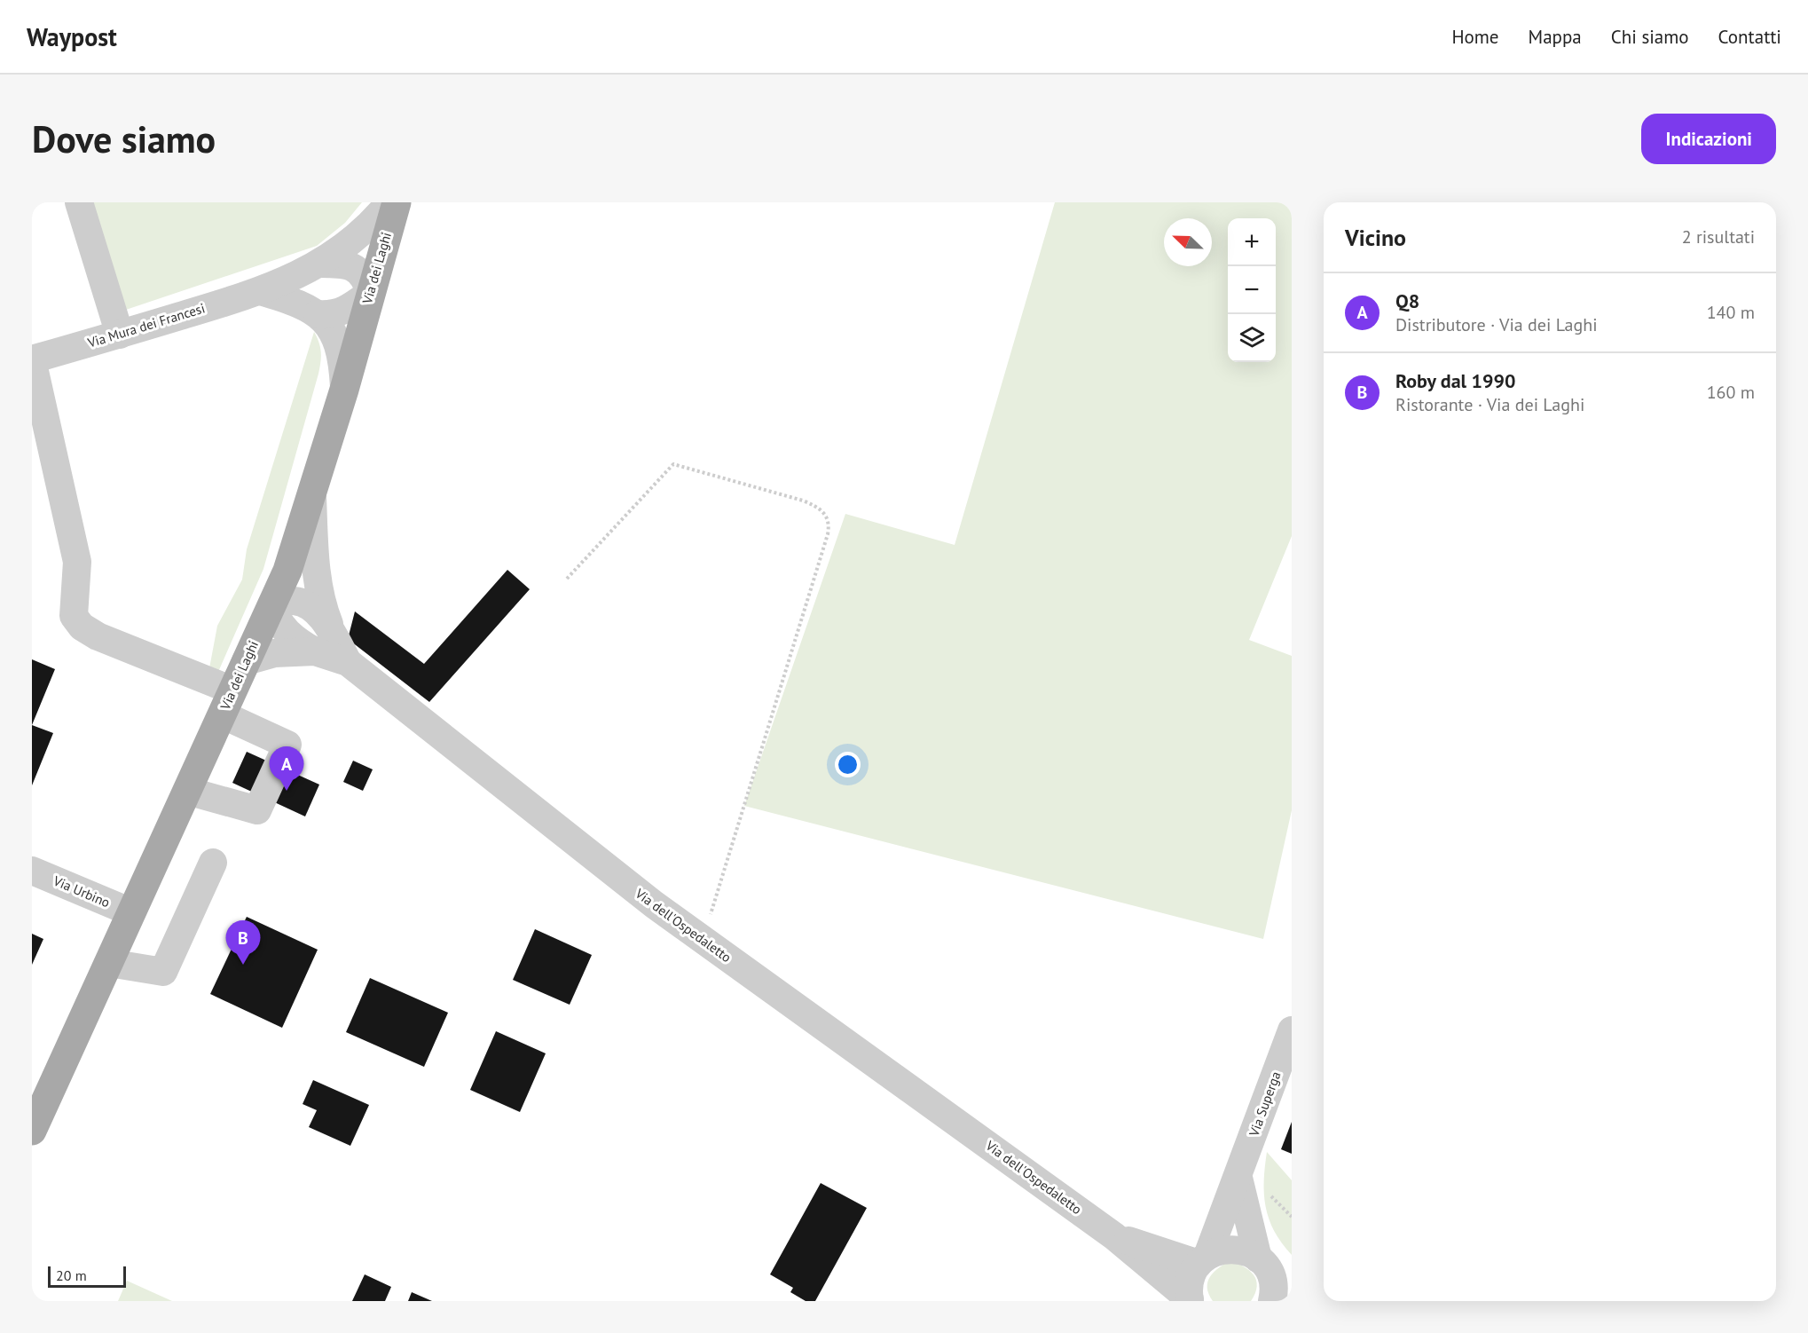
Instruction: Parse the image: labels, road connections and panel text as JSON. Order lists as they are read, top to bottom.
{
  "streets": {
    "main road": ["Via dei Laghi"],
    "street": [
      "Via Mura dei Francesi",
      "Via Urbino",
      "Via dell'Ospedaletto",
      "Via Superga"
    ]
  },
  "crossings": [
    ["Via dei Laghi", "Via Mura dei Francesi"],
    ["Via dei Laghi", "Via Urbino"],
    ["Via dell'Ospedaletto", "Via Superga"]
  ],
  "scale_bar": "20 m",
  "north": "top left",
  "page": {
    "header": "Waypost",
    "nav": [
      "Home",
      "Mappa",
      "Chi siamo",
      "Contatti"
    ],
    "buttons": "Indicazioni",
    "title": "Dove siamo",
    "heading": ["Vicino", "2 risultati"],
    "map_buttons": ["+", "−"],
    "list": [
      {
        "mark": "A",
        "name": "Q8",
        "note": "Distributore · Via dei Laghi",
        "value": "140 m"
      },
      {
        "mark": "B",
        "name": "Roby dal 1990",
        "note": "Ristorante · Via dei Laghi",
        "value": "160 m"
      }
    ],
    "pins": ["A", "B"],
    "scale": "20 m"
  }
}
